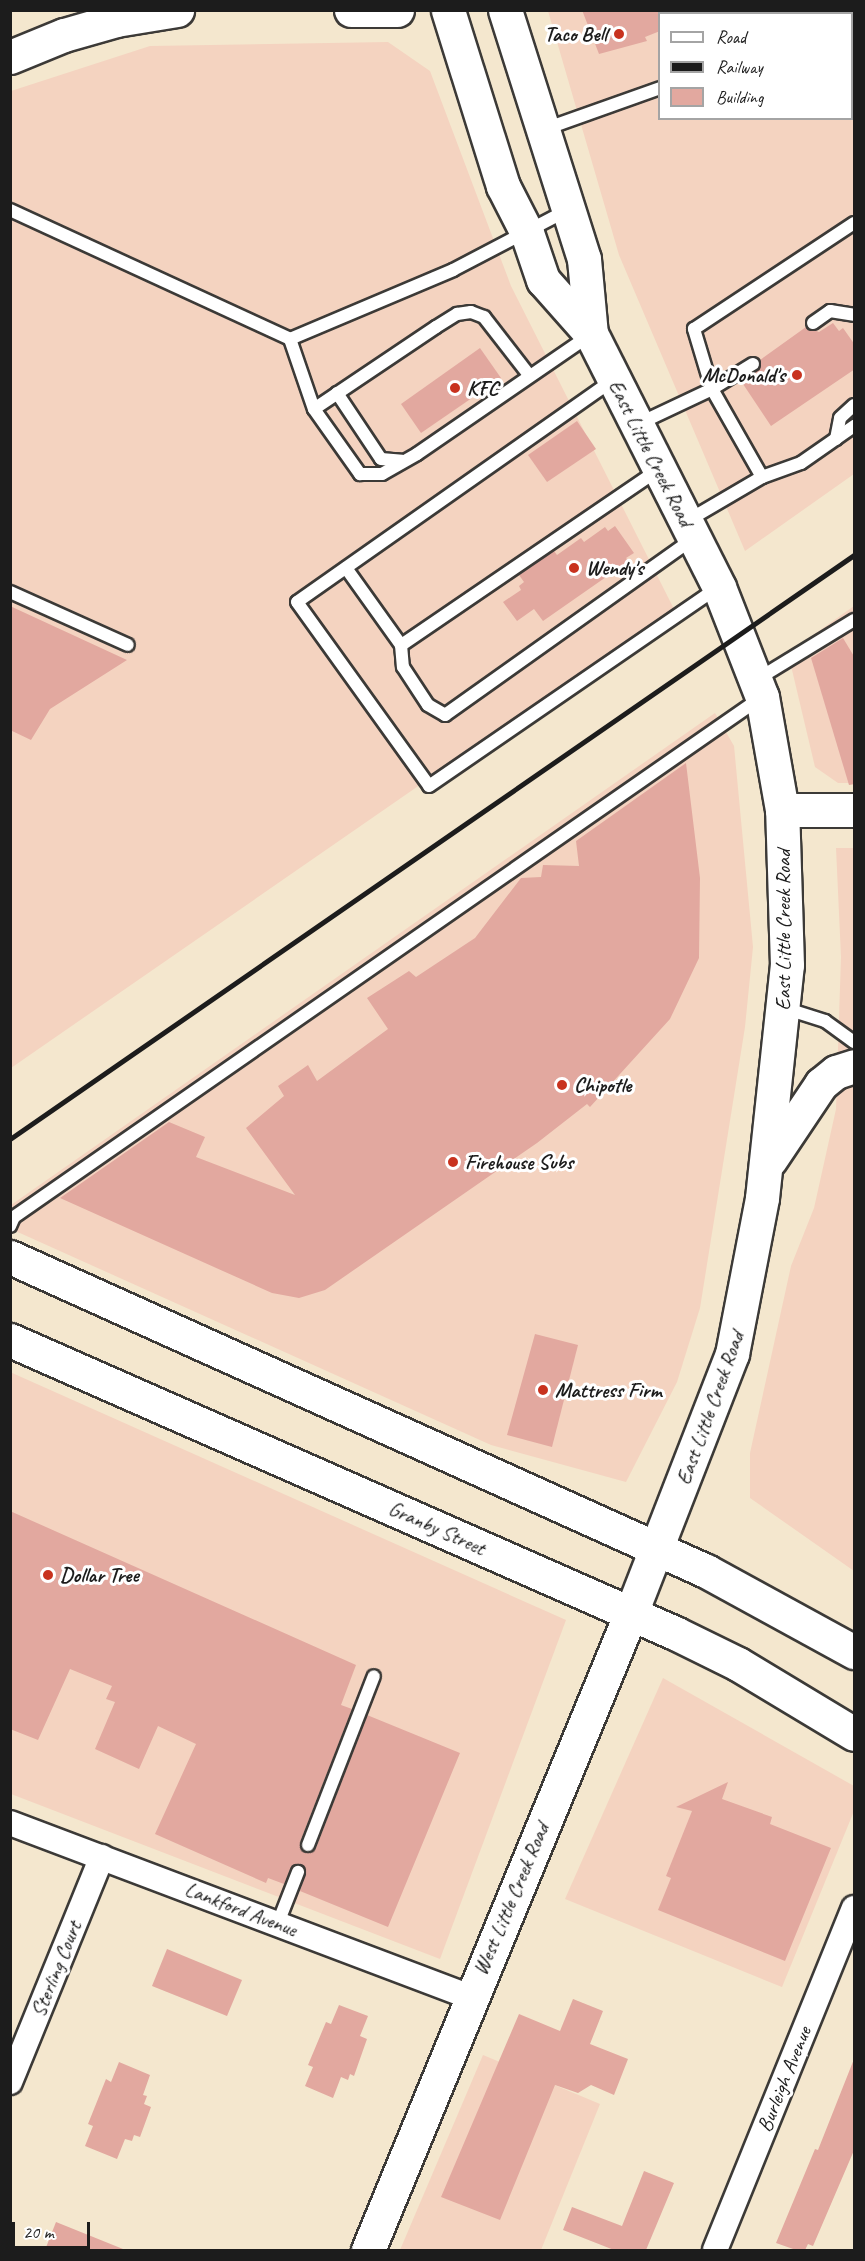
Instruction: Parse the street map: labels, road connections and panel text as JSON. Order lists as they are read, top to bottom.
{
  "streets": {
    "main road": ["East Little Creek Road", "Granby Street", "West Little Creek Road"],
    "street": ["Lankford Avenue", "Sterling Court", "Burleigh Avenue"]
  },
  "crossings": [
    ["East Little Creek Road", "West Little Creek Road"],
    ["Granby Street", "West Little Creek Road"],
    ["West Little Creek Road", "Lankford Avenue"],
    ["Lankford Avenue", "Sterling Court"]
  ],
  "places": [
    "Taco Bell",
    "McDonald's",
    "KFC",
    "Wendy's",
    "Chipotle",
    "Firehouse Subs",
    "Mattress Firm",
    "Dollar Tree"
  ],
  "legend": ["Road", "Railway", "Building"],
  "scale_bar": "20 m"
}
